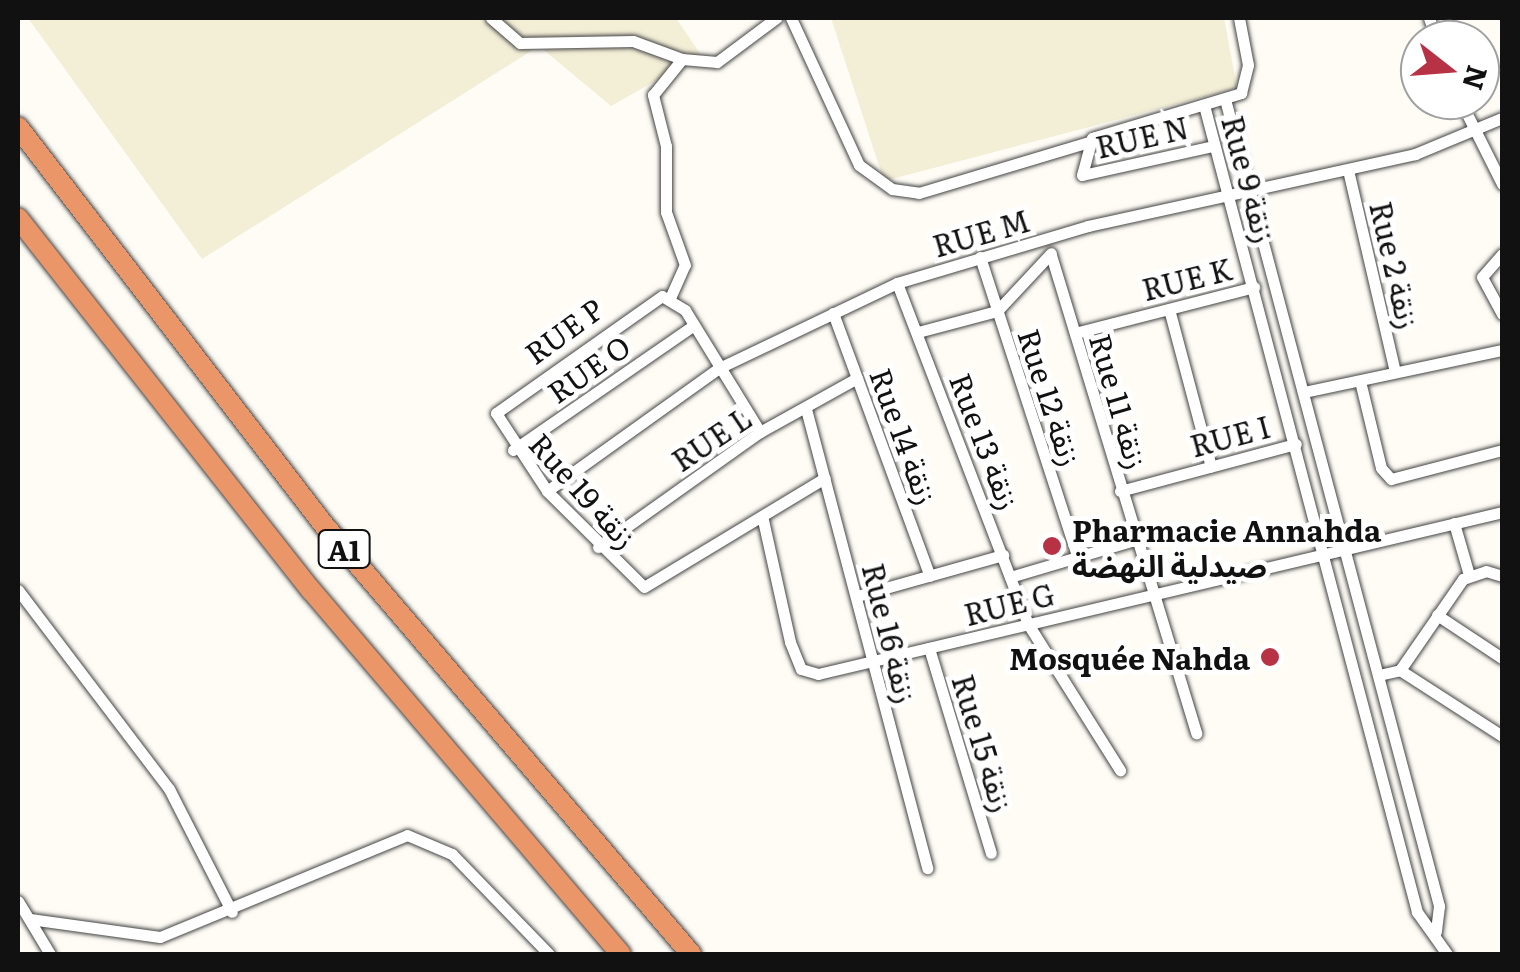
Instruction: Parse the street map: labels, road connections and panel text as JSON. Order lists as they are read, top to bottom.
{
  "streets": {
    "highway": ["A1"],
    "street": [
      "RUE N",
      "Rue 9 زنقة",
      "RUE M",
      "Rue 2 زنقة",
      "RUE K",
      "RUE P",
      "RUE O",
      "Rue 12 زنقة",
      "Rue 11 زنقة",
      "RUE I",
      "Rue 14 زنقة",
      "RUE L",
      "Rue 13 زنقة",
      "Rue 19 زنقة",
      "RUE G",
      "Rue 16 زنقة",
      "Rue 15 زنقة"
    ]
  },
  "crossings": [
    ["RUE N", "Rue 9 زنقة"],
    ["Rue 9 زنقة", "RUE M"],
    ["Rue 9 زنقة", "RUE K"],
    ["Rue 9 زنقة", "RUE I"],
    ["Rue 9 زنقة", "RUE G"],
    ["RUE M", "Rue 2 زنقة"],
    ["RUE M", "Rue 12 زنقة"],
    ["RUE M", "Rue 14 زنقة"],
    ["RUE M", "Rue 13 زنقة"],
    ["RUE M", "Rue 19 زنقة"],
    ["RUE K", "Rue 11 زنقة"],
    ["RUE P", "Rue 19 زنقة"],
    ["RUE O", "Rue 19 زنقة"],
    ["Rue 11 زنقة", "RUE I"],
    ["Rue 11 زنقة", "RUE G"],
    ["Rue 14 زنقة", "RUE L"],
    ["RUE L", "Rue 19 زنقة"],
    ["RUE L", "Rue 16 زنقة"],
    ["Rue 13 زنقة", "RUE G"],
    ["Rue 19 زنقة", "RUE G"],
    ["RUE G", "Rue 16 زنقة"],
    ["RUE G", "Rue 15 زنقة"]
  ],
  "places": ["Pharmacie Annahda صيدلية النهضة", "Mosquée Nahda"],
  "north": "right"
}
